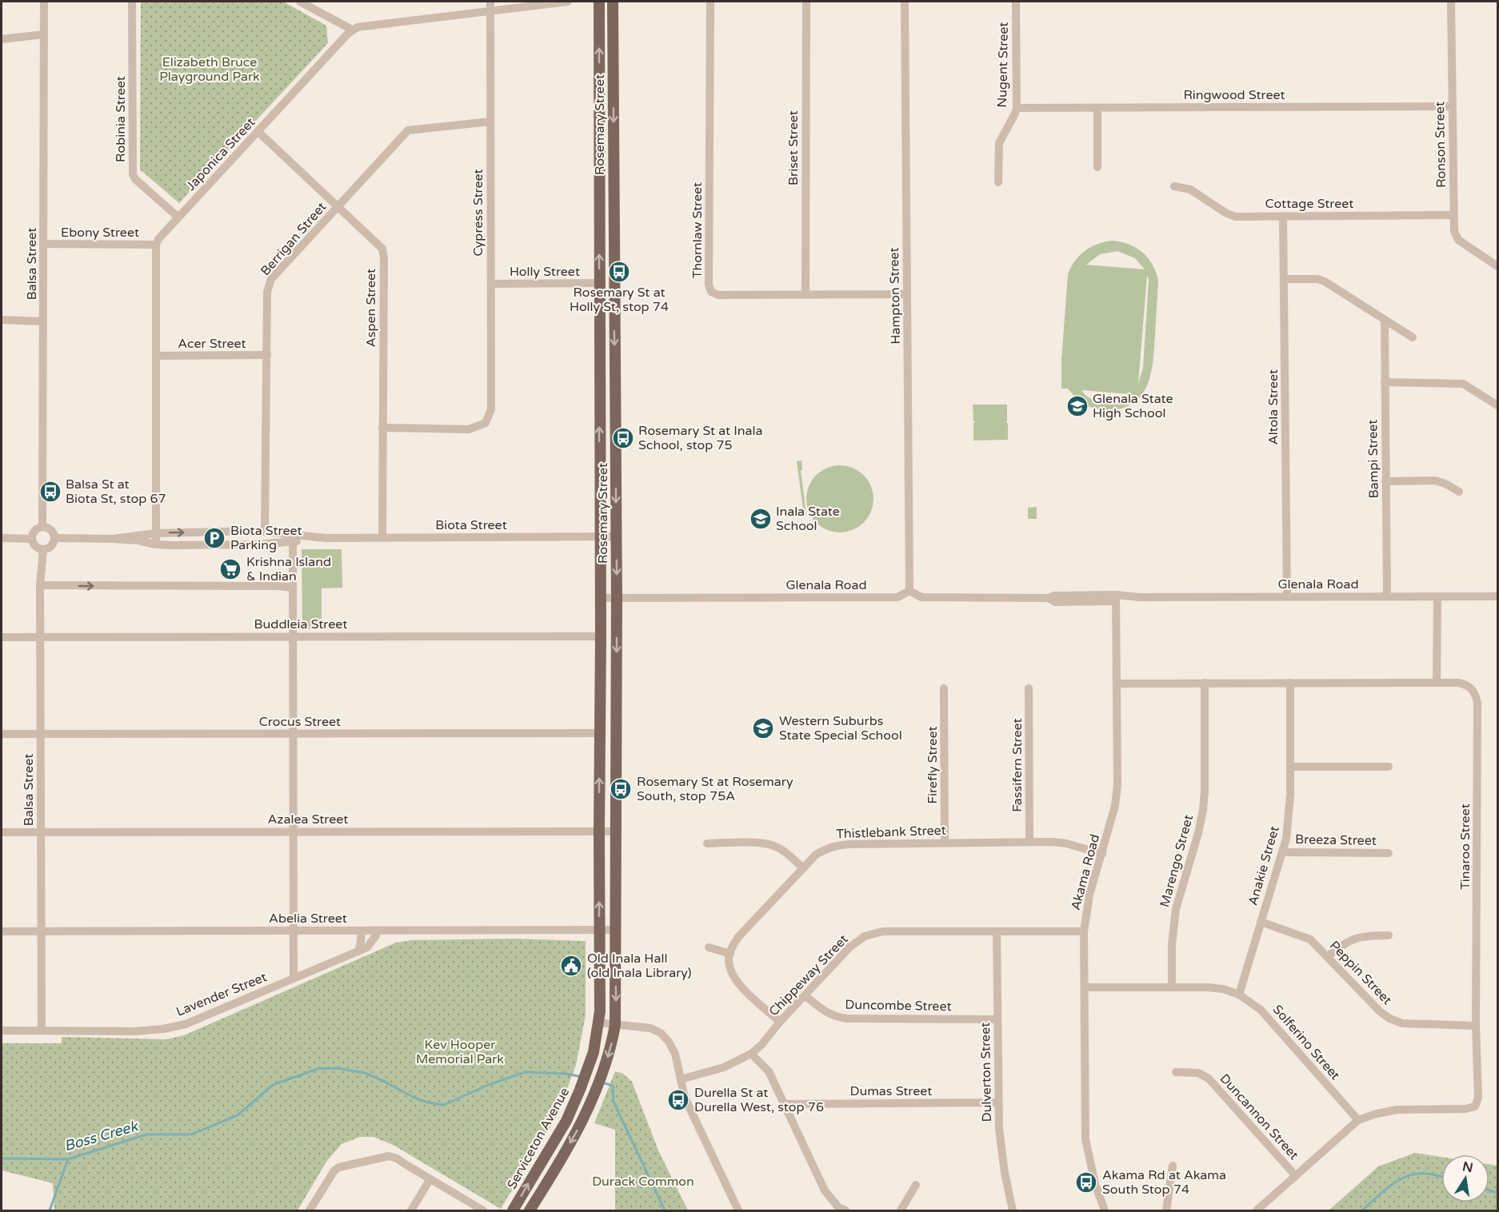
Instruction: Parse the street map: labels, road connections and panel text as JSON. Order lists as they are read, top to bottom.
{
  "streets": {
    "main road": ["Rosemary Street", "Serviceton Avenue"],
    "street": [
      "Nugent Street",
      "Ringwood Street",
      "Robinia Street",
      "Ronson Street",
      "Briset Street",
      "Japonica Street",
      "Cottage Street",
      "Cypress Street",
      "Thornlaw Street",
      "Ebony Street",
      "Berrigan Street",
      "Balsa Street",
      "Holly Street",
      "Hampton Street",
      "Aspen Street",
      "Acer Street",
      "Altola Street",
      "Bampi Street",
      "Biota Street",
      "Glenala Road",
      "Buddleia Street",
      "Crocus Street",
      "Firefly Street",
      "Fassifern Street",
      "Azalea Street",
      "Thistlebank Street",
      "Breeza Street",
      "Tinaroo Street",
      "Marengo Street",
      "Anakie Street",
      "Akama Road",
      "Abelia Street",
      "Peppin Street",
      "Chippeway Street",
      "Lavender Street",
      "Duncombe Street",
      "Solferino Street",
      "Dulverton Street",
      "Dumas Street",
      "Duncannon Street"
    ]
  },
  "crossings": [
    ["Nugent Street", "Ringwood Street"],
    ["Ringwood Street", "Ronson Street"],
    ["Robinia Street", "Japonica Street"],
    ["Rosemary Street", "Holly Street"],
    ["Rosemary Street", "Biota Street"],
    ["Rosemary Street", "Glenala Road"],
    ["Rosemary Street", "Buddleia Street"],
    ["Rosemary Street", "Crocus Street"],
    ["Rosemary Street", "Azalea Street"],
    ["Rosemary Street", "Abelia Street"],
    ["Rosemary Street", "Serviceton Avenue"],
    ["Ronson Street", "Cottage Street"],
    ["Briset Street", "Thornlaw Street"],
    ["Japonica Street", "Ebony Street"],
    ["Japonica Street", "Aspen Street"],
    ["Cottage Street", "Altola Street"],
    ["Cypress Street", "Berrigan Street"],
    ["Cypress Street", "Holly Street"],
    ["Cypress Street", "Aspen Street"],
    ["Thornlaw Street", "Hampton Street"],
    ["Ebony Street", "Balsa Street"],
    ["Berrigan Street", "Aspen Street"],
    ["Berrigan Street", "Acer Street"],
    ["Berrigan Street", "Biota Street"],
    ["Balsa Street", "Biota Street"],
    ["Balsa Street", "Buddleia Street"],
    ["Balsa Street", "Crocus Street"],
    ["Balsa Street", "Azalea Street"],
    ["Balsa Street", "Abelia Street"],
    ["Balsa Street", "Lavender Street"],
    ["Hampton Street", "Glenala Road"],
    ["Aspen Street", "Biota Street"],
    ["Altola Street", "Glenala Road"],
    ["Bampi Street", "Glenala Road"],
    ["Glenala Road", "Akama Road"],
    ["Firefly Street", "Thistlebank Street"],
    ["Fassifern Street", "Thistlebank Street"],
    ["Thistlebank Street", "Akama Road"],
    ["Breeza Street", "Anakie Street"],
    ["Tinaroo Street", "Marengo Street"],
    ["Tinaroo Street", "Anakie Street"],
    ["Tinaroo Street", "Akama Road"],
    ["Tinaroo Street", "Peppin Street"],
    ["Tinaroo Street", "Solferino Street"],
    ["Tinaroo Street", "Duncannon Street"],
    ["Marengo Street", "Solferino Street"],
    ["Anakie Street", "Peppin Street"],
    ["Anakie Street", "Solferino Street"],
    ["Akama Road", "Chippeway Street"],
    ["Akama Road", "Solferino Street"],
    ["Abelia Street", "Lavender Street"],
    ["Chippeway Street", "Duncombe Street"],
    ["Chippeway Street", "Dulverton Street"],
    ["Duncombe Street", "Dulverton Street"],
    ["Dulverton Street", "Dumas Street"]
  ],
  "water": ["Boss Creek"],
  "parks": ["Elizabeth Bruce Playground Park", "Kev Hooper Memorial Park", "Durack Common"],
  "places": {
    "bus stop": [
      "Rosemary St at Holly St, stop 74",
      "Rosemary St at Inala School, stop 75",
      "Balsa St at Biota St, stop 67",
      "Rosemary St at Rosemary South, stop 75A",
      "Durella St at Durella West, stop 76",
      "Akama Rd at Akama South Stop 74"
    ],
    "school or university": ["Glenala State High School", "Inala State School", "Western Suburbs State Special School"],
    "parking": ["Biota Street Parking"],
    "supermarket": ["Krishna Island & Indian"],
    "public building": ["Old Inala Hall (old Inala Library)"]
  },
  "north": "top"
}
